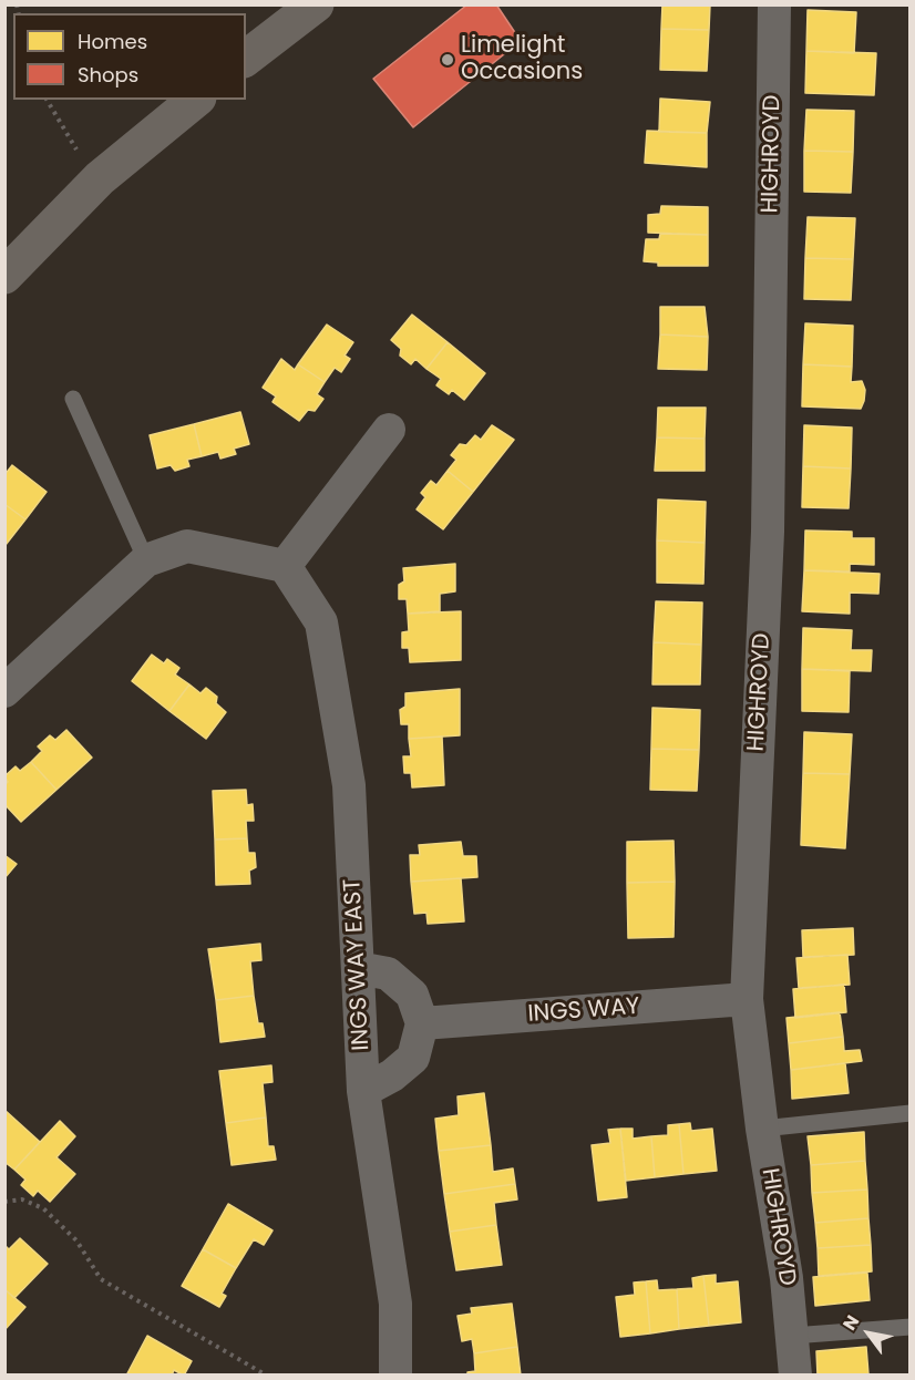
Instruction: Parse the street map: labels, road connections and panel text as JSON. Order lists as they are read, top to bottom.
{
  "streets": {
    "street": ["HIGHROYD", "INGS WAY EAST", "INGS WAY"]
  },
  "crossings": [
    ["HIGHROYD", "INGS WAY"]
  ],
  "places": ["Limelight Occasions"],
  "legend": ["Homes", "Shops"],
  "north": "top left"
}
